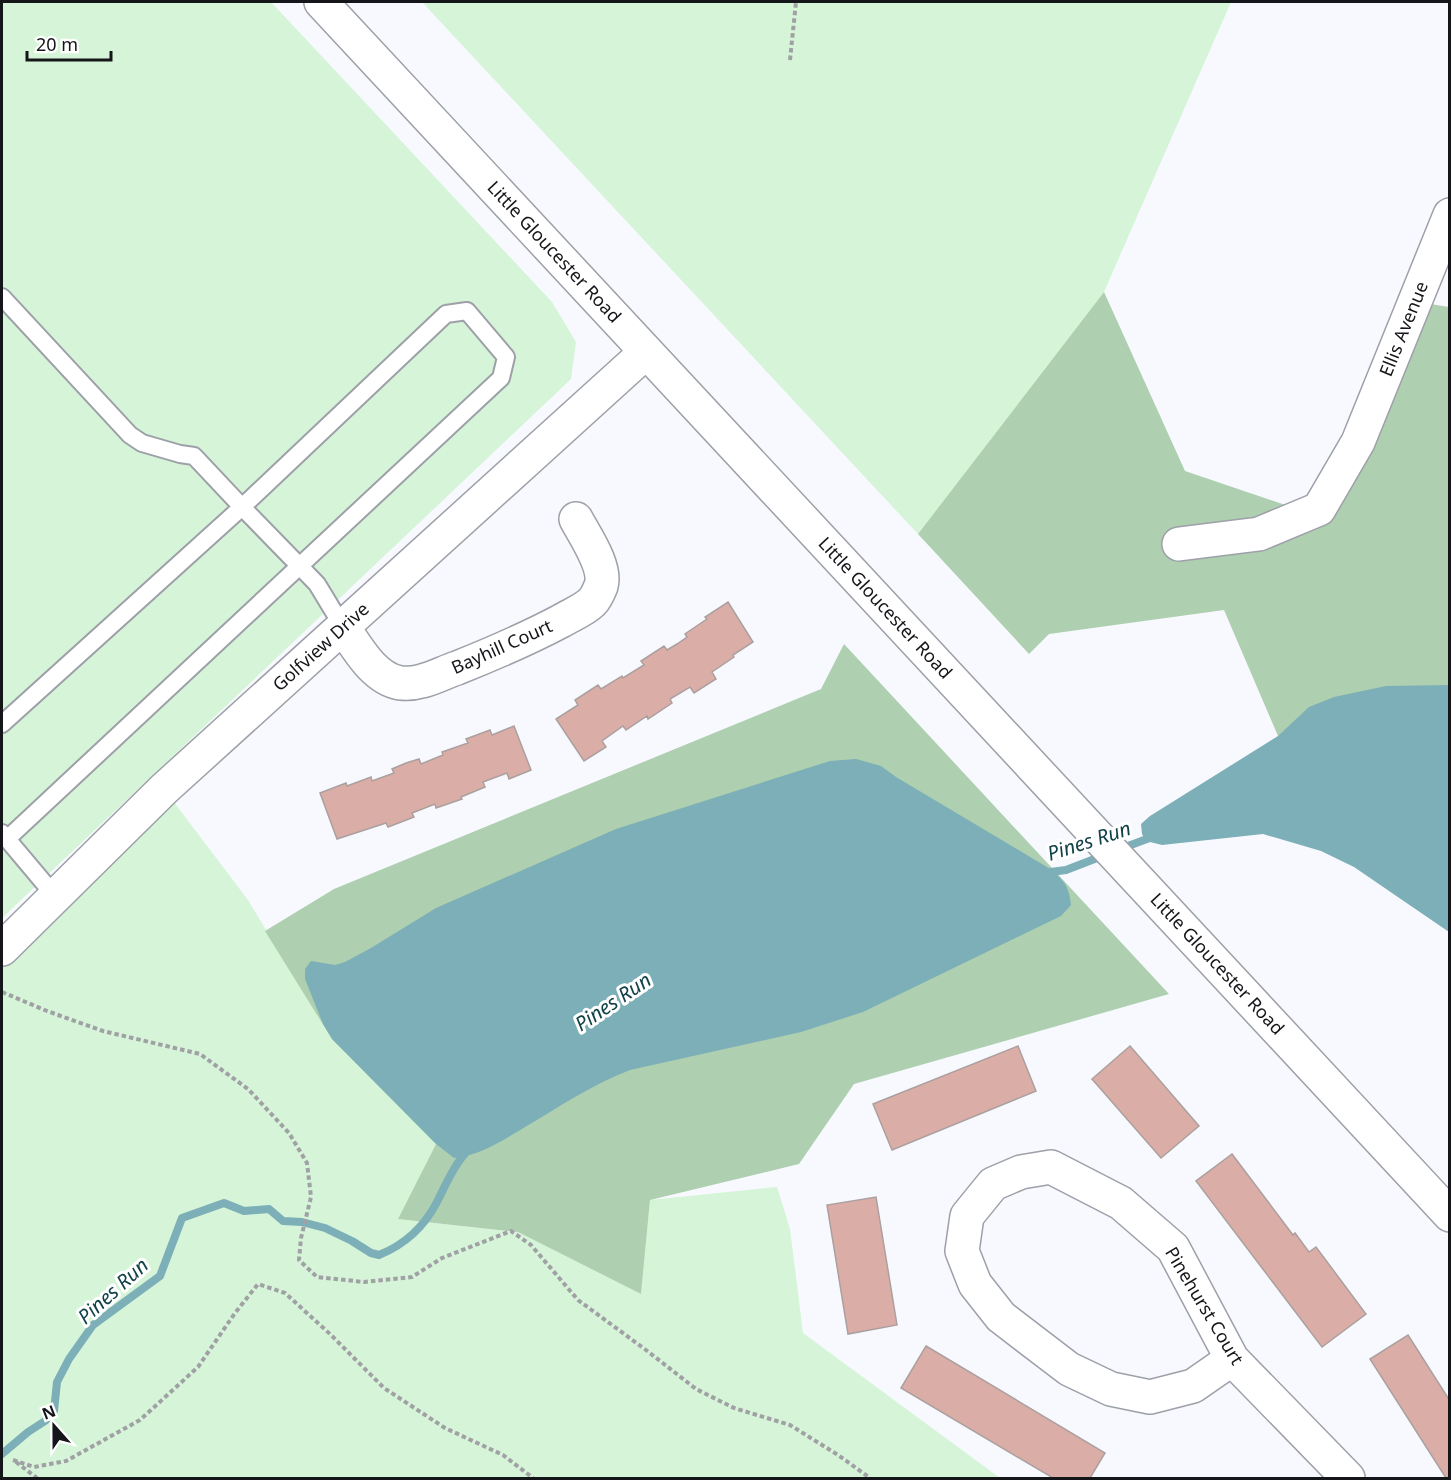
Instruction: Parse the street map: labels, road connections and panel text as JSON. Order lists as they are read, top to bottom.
{
  "streets": {
    "street": [
      "Little Gloucester Road",
      "Ellis Avenue",
      "Golfview Drive",
      "Bayhill Court",
      "Pinehurst Court"
    ]
  },
  "crossings": [
    ["Little Gloucester Road", "Golfview Drive"],
    ["Golfview Drive", "Bayhill Court"]
  ],
  "water": ["Pines Run"],
  "scale_bar": "20 m",
  "north": "top"
}
